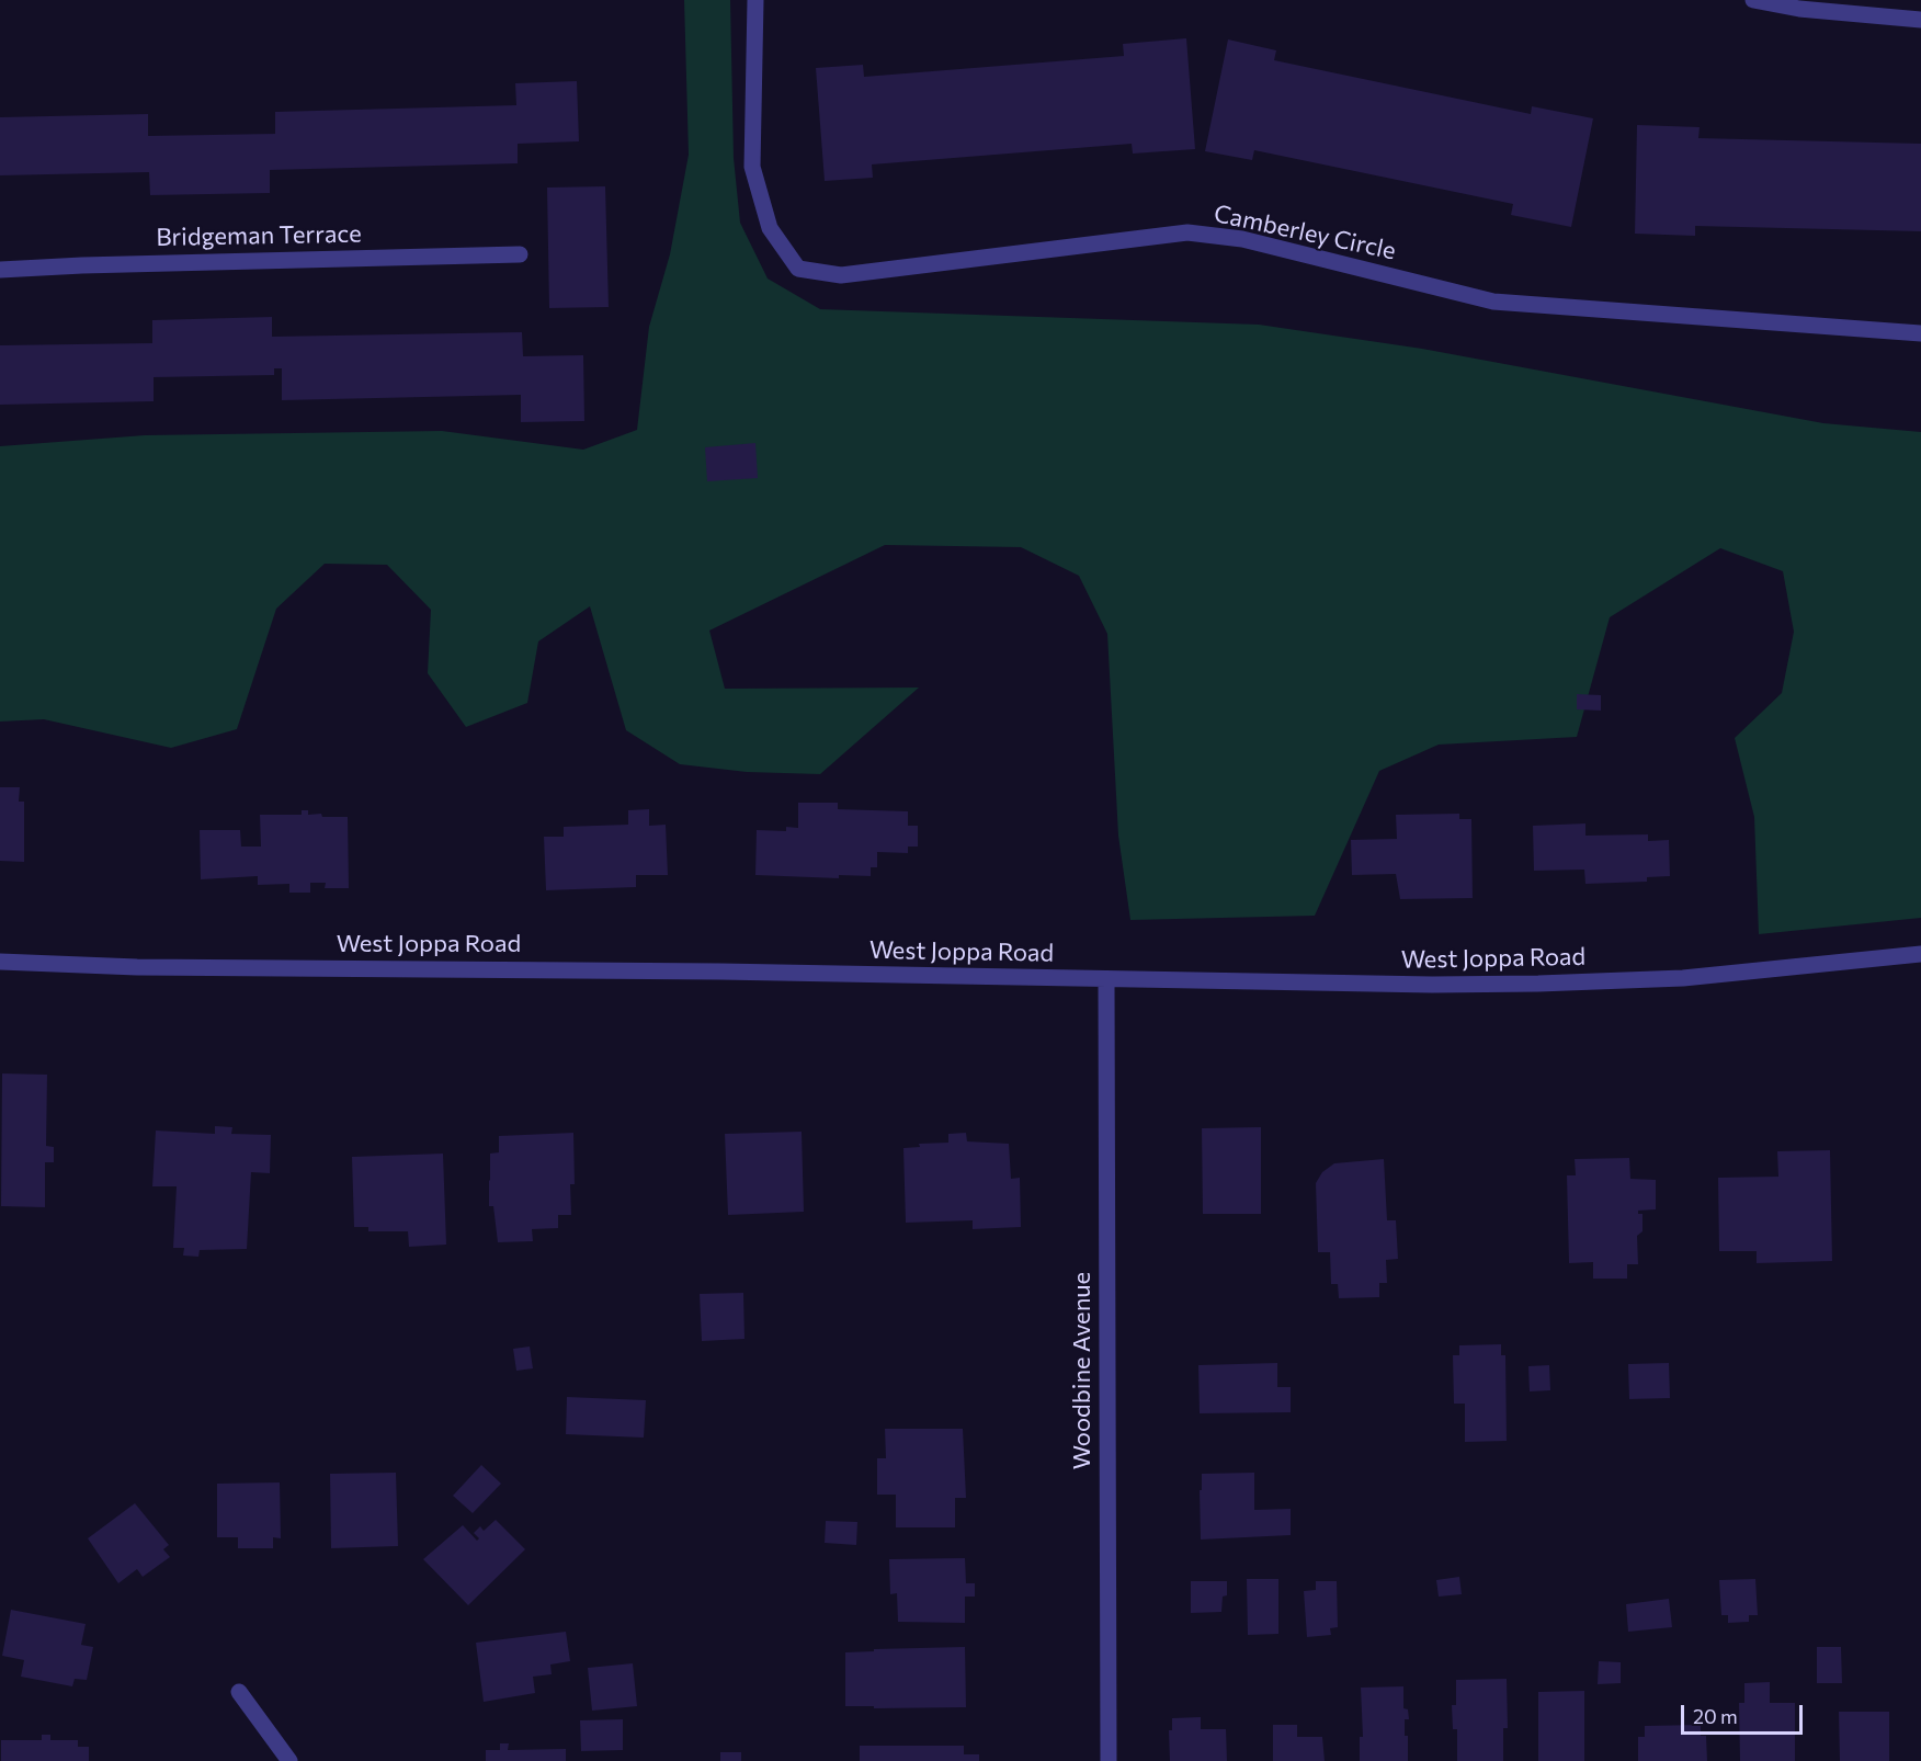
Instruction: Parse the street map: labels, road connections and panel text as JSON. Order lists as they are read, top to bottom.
{
  "streets": {
    "street": [
      "Camberley Circle",
      "Bridgeman Terrace",
      "West Joppa Road",
      "Woodbine Avenue"
    ]
  },
  "crossings": [
    ["West Joppa Road", "Woodbine Avenue"]
  ],
  "scale_bar": "20 m"
}
